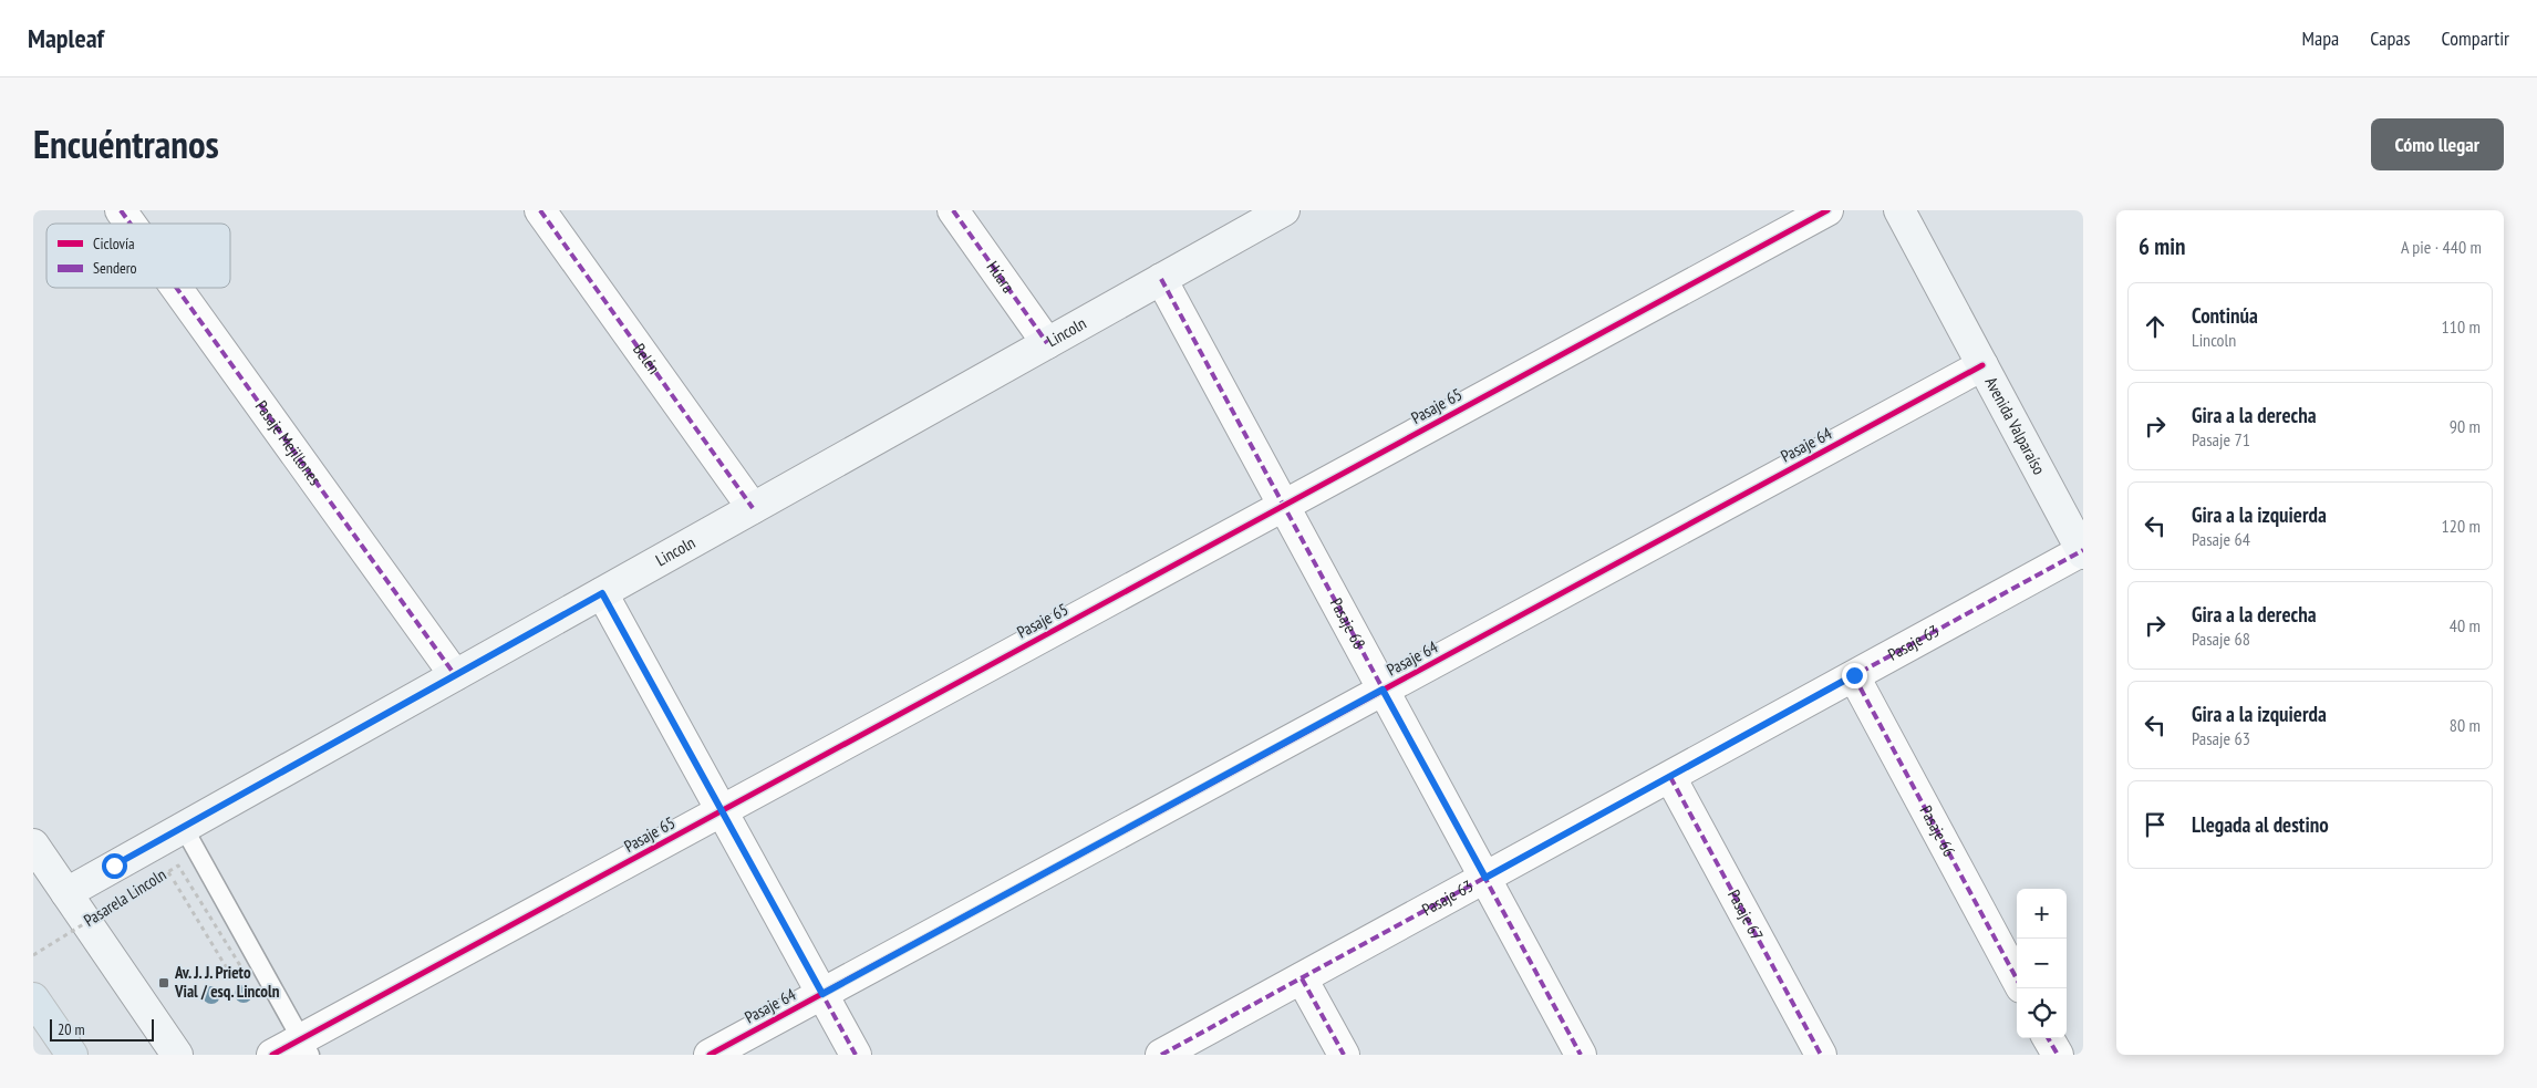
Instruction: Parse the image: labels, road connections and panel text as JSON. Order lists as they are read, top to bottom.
{
  "streets": {
    "street": [
      "Húara",
      "Lincoln",
      "Belén",
      "Pasaje 65",
      "Avenida Valparaíso",
      "Pasaje Mejillones",
      "Pasaje 64",
      "Pasaje 68",
      "Pasaje 63",
      "Pasaje 66",
      "Pasaje 67"
    ],
    "path": ["Pasarela Lincoln"]
  },
  "crossings": [
    ["Húara", "Lincoln"],
    ["Lincoln", "Belén"],
    ["Lincoln", "Pasaje Mejillones"],
    ["Lincoln", "Pasaje 68"],
    ["Pasaje 65", "Pasaje 68"],
    ["Avenida Valparaíso", "Pasaje 64"],
    ["Avenida Valparaíso", "Pasaje 63"],
    ["Pasaje 64", "Pasaje 68"],
    ["Pasaje 68", "Pasaje 63"],
    ["Pasaje 63", "Pasaje 66"],
    ["Pasaje 63", "Pasaje 67"]
  ],
  "places": {
    "transit": ["Av. J. J. Prieto Vial / esq. Lincoln"]
  },
  "legend": ["Ciclovía", "Sendero"],
  "scale_bar": "20 m",
  "page": {
    "header": "Mapleaf",
    "nav": ["Mapa", "Capas", "Compartir"],
    "title": "Encuéntranos",
    "buttons": "Cómo llegar",
    "heading": ["6 min", "A pie · 440 m"],
    "list": [
      ["Continúa", "Lincoln", "110 m"],
      ["Gira a la derecha", "Pasaje 71", "90 m"],
      ["Gira a la izquierda", "Pasaje 64", "120 m"],
      ["Gira a la derecha", "Pasaje 68", "40 m"],
      ["Gira a la izquierda", "Pasaje 63", "80 m"],
      "Llegada al destino"
    ],
    "map_buttons": ["+", "−"],
    "scale": "20 m"
  }
}
